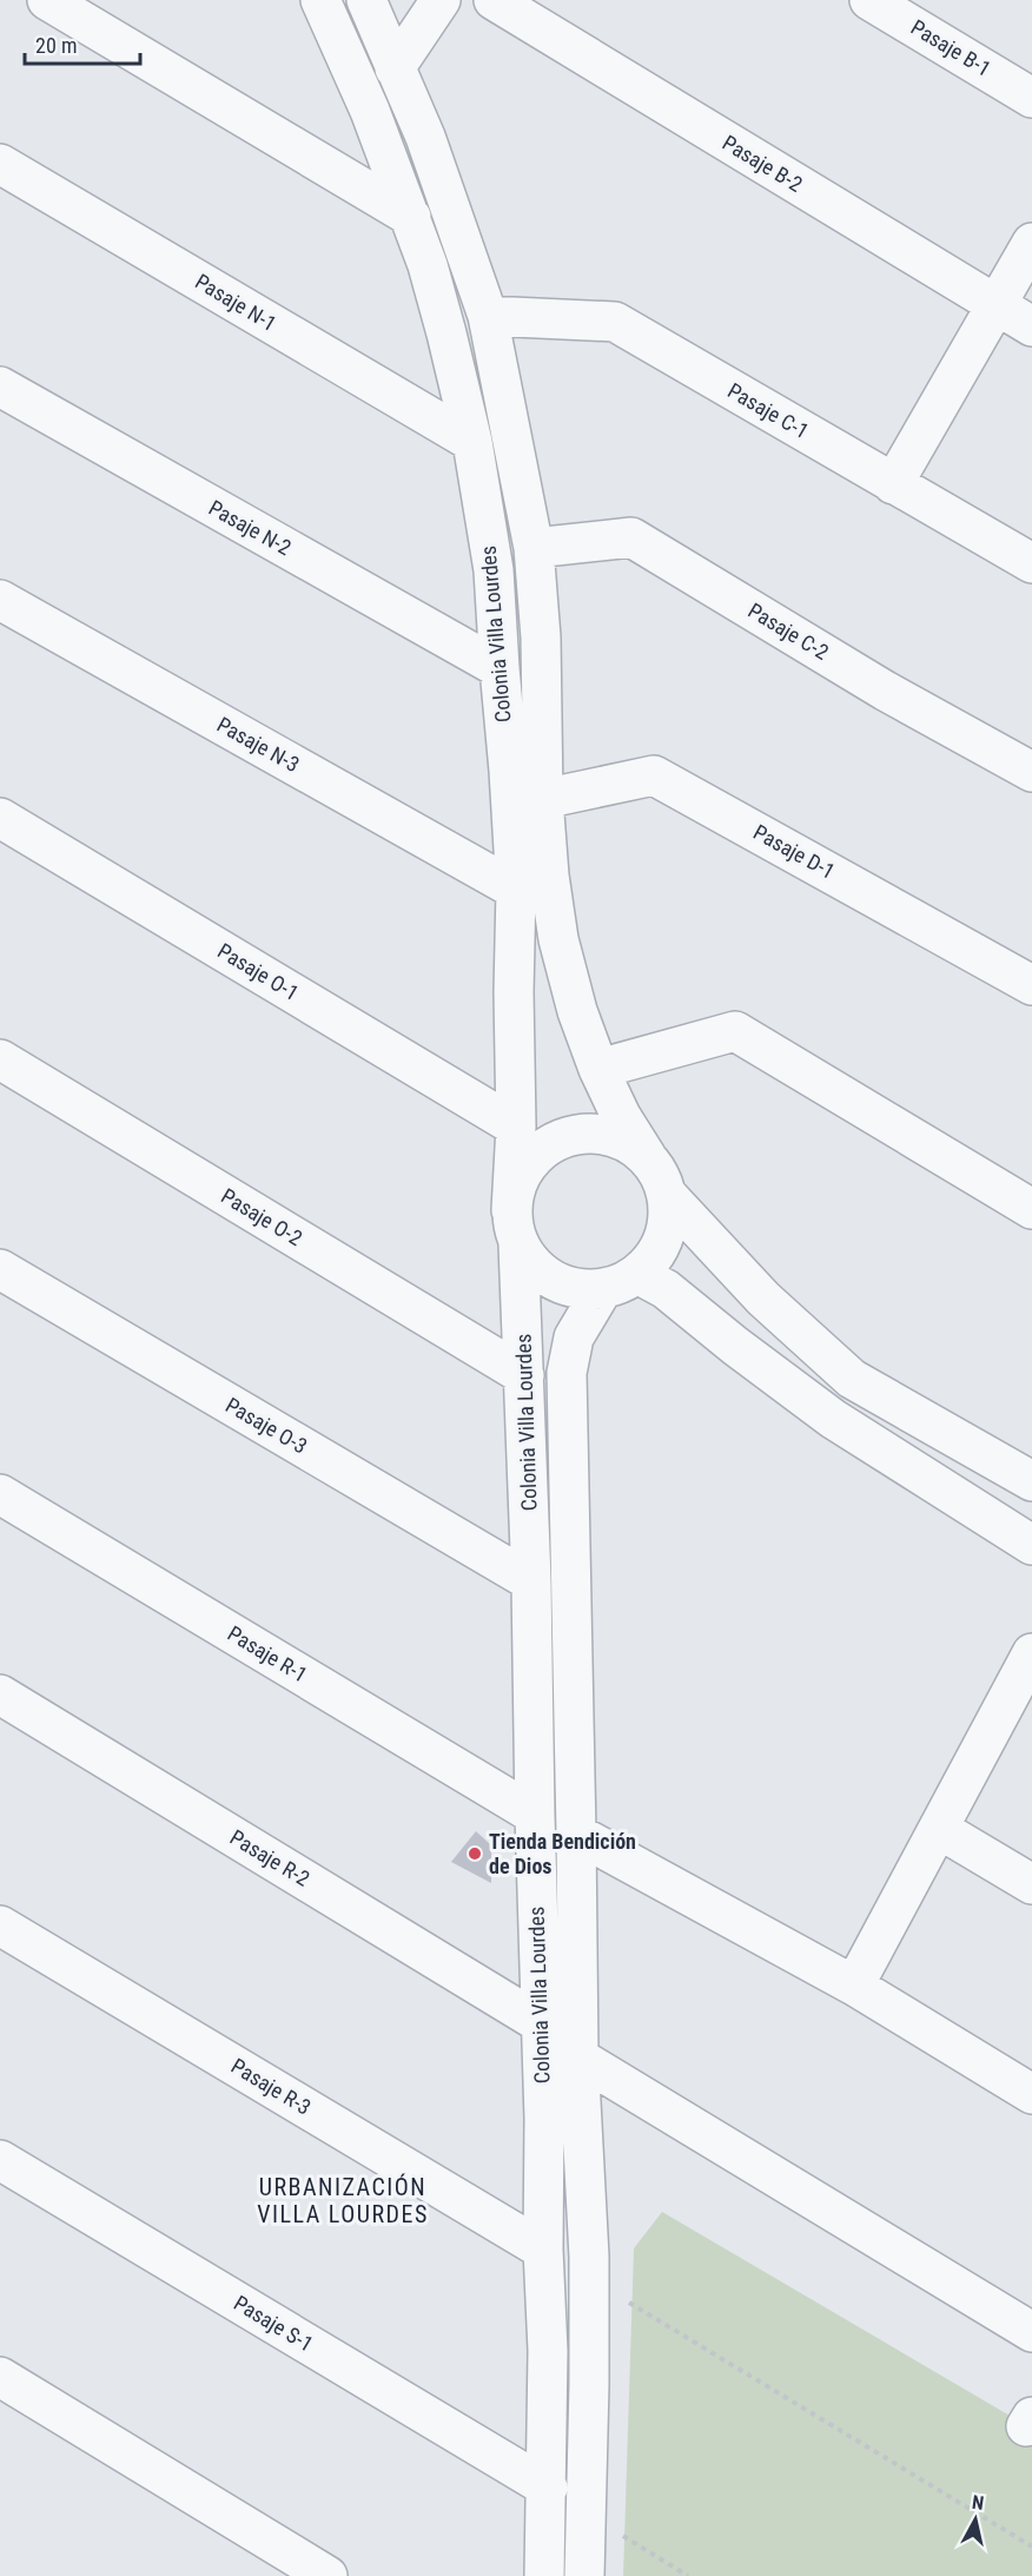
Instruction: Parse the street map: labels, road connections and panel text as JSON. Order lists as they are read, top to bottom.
{
  "streets": {
    "street": [
      "Pasaje B-1",
      "Pasaje B-2",
      "Pasaje N-1",
      "Pasaje C-1",
      "Pasaje N-2",
      "Pasaje C-2",
      "Colonia Villa Lourdes",
      "Pasaje N-3",
      "Pasaje D-1",
      "Pasaje O-1",
      "Pasaje O-2",
      "Pasaje O-3",
      "Pasaje R-1",
      "Pasaje R-2",
      "Pasaje R-3",
      "Pasaje S-1"
    ]
  },
  "crossings": [
    ["Pasaje N-1", "Colonia Villa Lourdes"],
    ["Pasaje C-1", "Colonia Villa Lourdes"],
    ["Pasaje N-2", "Colonia Villa Lourdes"],
    ["Pasaje C-2", "Colonia Villa Lourdes"],
    ["Colonia Villa Lourdes", "Pasaje N-3"],
    ["Colonia Villa Lourdes", "Pasaje D-1"],
    ["Colonia Villa Lourdes", "Pasaje O-1"],
    ["Colonia Villa Lourdes", "Pasaje O-2"],
    ["Colonia Villa Lourdes", "Pasaje O-3"],
    ["Colonia Villa Lourdes", "Pasaje R-1"],
    ["Colonia Villa Lourdes", "Pasaje R-2"],
    ["Colonia Villa Lourdes", "Pasaje R-3"],
    ["Colonia Villa Lourdes", "Pasaje S-1"]
  ],
  "districts": ["URBANIZACIÓN VILLA LOURDES"],
  "places": ["Tienda Bendición de Dios"],
  "scale_bar": "20 m",
  "north": "top"
}
